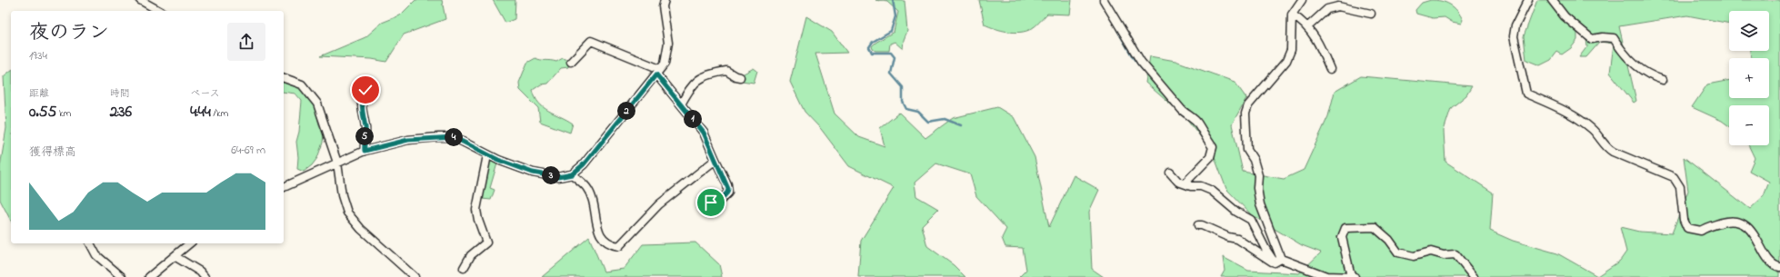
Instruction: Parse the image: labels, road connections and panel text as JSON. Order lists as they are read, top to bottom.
{
  "page": {
    "map_buttons": ["+", "−"],
    "heading": ["夜のラン", "19:34"],
    "stats": [
      ["距離", "0.55 km"],
      ["時間", "2:36"],
      ["ペース", "4:44 /km"]
    ],
    "pins": [
      "2",
      "1",
      "5",
      "4",
      "3"
    ],
    "chart": ["獲得標高", "64–69 m"]
  }
}
